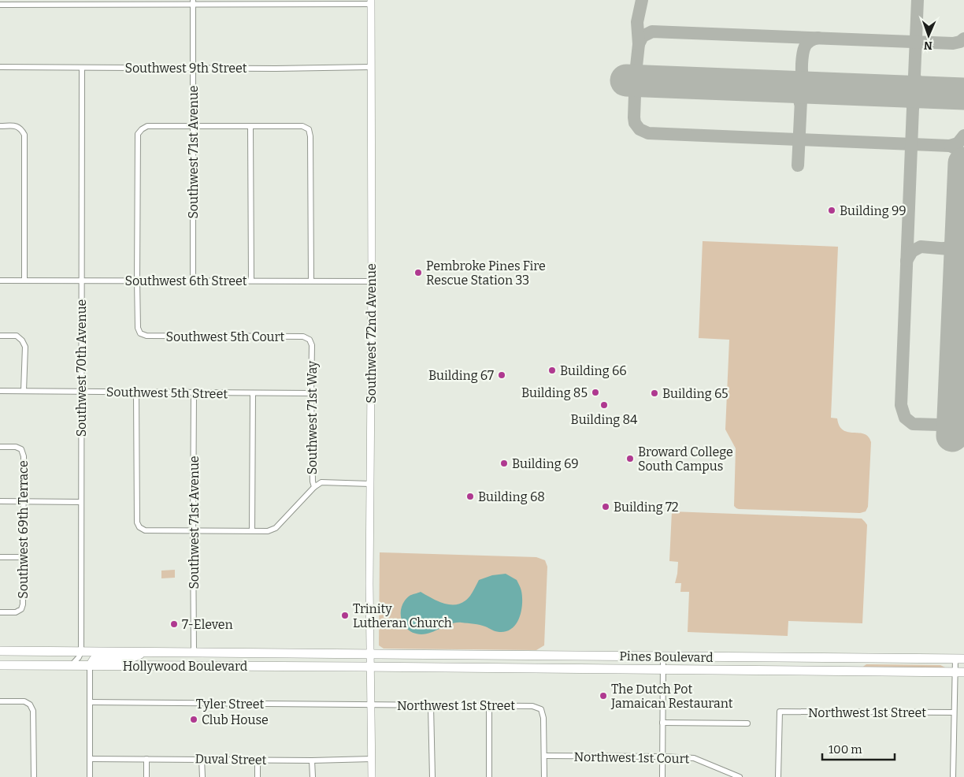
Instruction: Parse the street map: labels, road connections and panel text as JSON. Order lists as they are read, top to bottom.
{
  "streets": {
    "highway": ["Pines Boulevard", "Hollywood Boulevard"],
    "street": [
      "Southwest 9th Street",
      "Southwest 71st Avenue",
      "Southwest 6th Street",
      "Southwest 72nd Avenue",
      "Southwest 5th Court",
      "Southwest 70th Avenue",
      "Southwest 5th Street",
      "Southwest 71st Way",
      "Southwest 69th Terrace",
      "Tyler Street",
      "Northwest 1st Street",
      "Northwest 1st Court",
      "Duval Street"
    ]
  },
  "crossings": [
    ["Southwest 9th Street", "Southwest 71st Avenue"],
    ["Southwest 9th Street", "Southwest 72nd Avenue"],
    ["Southwest 9th Street", "Southwest 70th Avenue"],
    ["Southwest 71st Avenue", "Southwest 6th Street"],
    ["Southwest 71st Avenue", "Southwest 5th Street"],
    ["Southwest 71st Avenue", "Southwest 71st Way"],
    ["Southwest 71st Avenue", "Hollywood Boulevard"],
    ["Southwest 6th Street", "Southwest 72nd Avenue"],
    ["Southwest 6th Street", "Southwest 5th Court"],
    ["Southwest 6th Street", "Southwest 70th Avenue"],
    ["Southwest 72nd Avenue", "Pines Boulevard"],
    ["Southwest 72nd Avenue", "Hollywood Boulevard"],
    ["Southwest 72nd Avenue", "Tyler Street"],
    ["Southwest 72nd Avenue", "Northwest 1st Street"],
    ["Southwest 72nd Avenue", "Duval Street"],
    ["Southwest 5th Court", "Southwest 71st Way"],
    ["Southwest 70th Avenue", "Southwest 5th Street"],
    ["Southwest 70th Avenue", "Hollywood Boulevard"],
    ["Southwest 5th Street", "Southwest 71st Way"],
    ["Pines Boulevard", "Hollywood Boulevard"],
    ["Tyler Street", "Northwest 1st Street"],
    ["Northwest 1st Street", "Northwest 1st Court"]
  ],
  "places": [
    "Building 99",
    "Pembroke Pines Fire Rescue Station 33",
    "Building 66",
    "Building 67",
    "Building 85",
    "Building 65",
    "Building 84",
    "Broward College South Campus",
    "Building 69",
    "Building 68",
    "Building 72",
    "Trinity Lutheran Church",
    "7-Eleven",
    "The Dutch Pot Jamaican Restaurant",
    "Club House"
  ],
  "scale_bar": "100 m",
  "north": "bottom"
}
